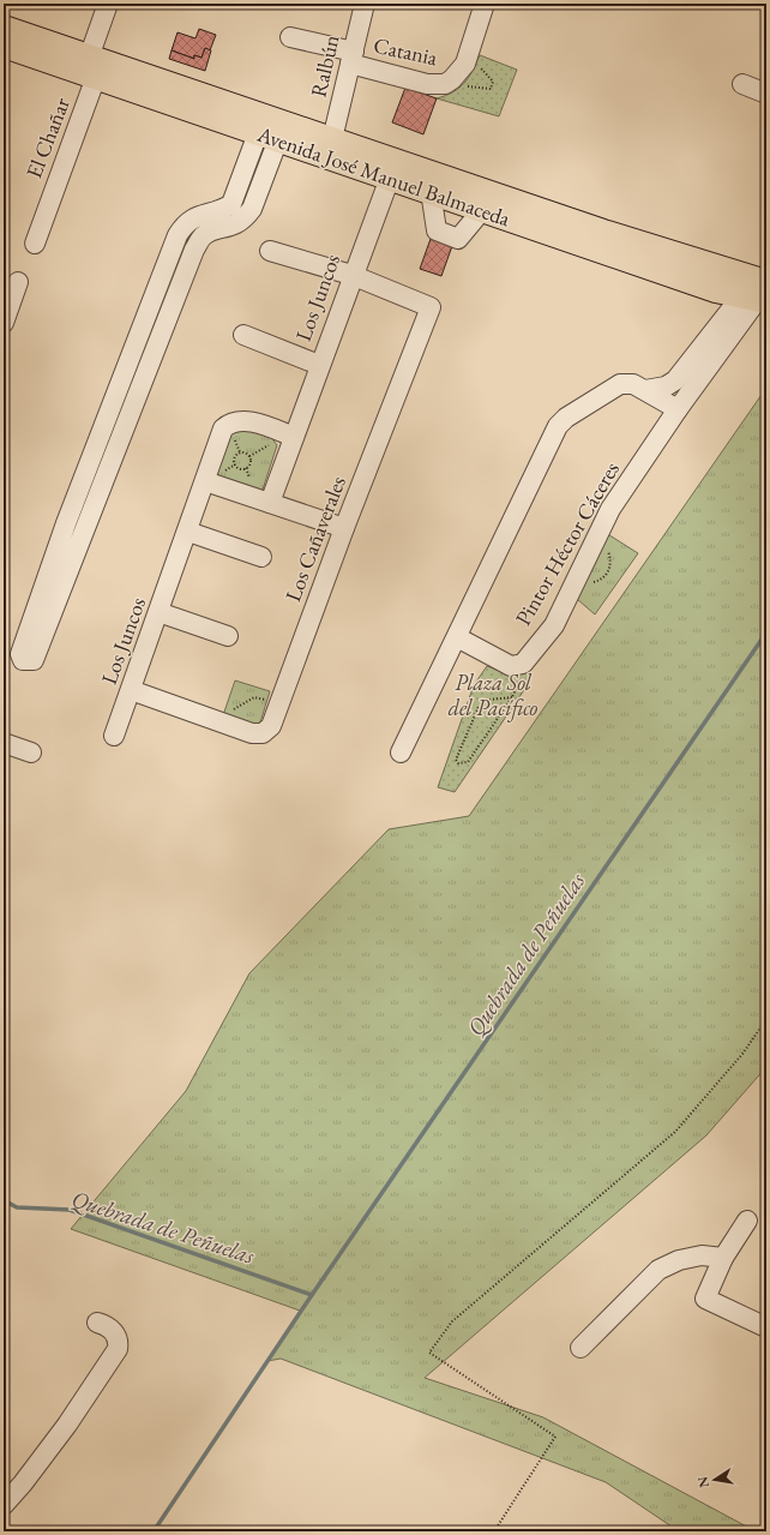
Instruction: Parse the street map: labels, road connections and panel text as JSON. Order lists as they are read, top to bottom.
{
  "streets": {
    "main road": ["Avenida José Manuel Balmaceda"],
    "street": [
      "Catania",
      "Ralbún",
      "El Chañar",
      "Los Juncos",
      "Los Cañaverales",
      "Pintor Héctor Cáceres"
    ]
  },
  "crossings": [
    ["Catania", "Ralbún"],
    ["Ralbún", "Avenida José Manuel Balmaceda"],
    ["El Chañar", "Avenida José Manuel Balmaceda"],
    ["Avenida José Manuel Balmaceda", "Los Juncos"],
    ["Avenida José Manuel Balmaceda", "Pintor Héctor Cáceres"],
    ["Los Juncos", "Los Cañaverales"]
  ],
  "water": ["Quebrada de Peñuelas"],
  "parks": ["Plaza Sol del Pacífico"],
  "north": "left"
}
